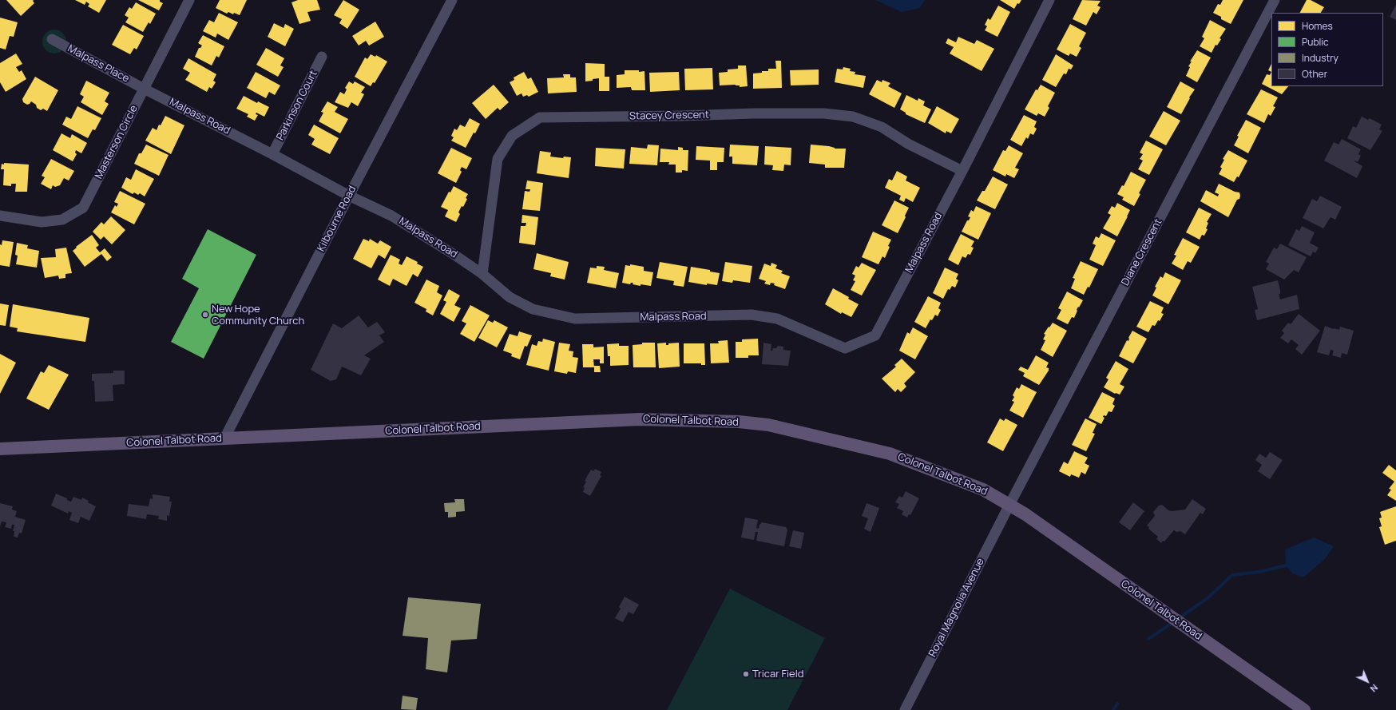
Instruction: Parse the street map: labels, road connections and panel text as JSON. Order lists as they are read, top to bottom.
{
  "streets": {
    "main road": ["Colonel Talbot Road"],
    "street": [
      "Malpass Place",
      "Parkinson Court",
      "Stacey Crescent",
      "Malpass Road",
      "Masterson Circle",
      "Kilbourne Road",
      "Diane Crescent",
      "Royal Magnolia Avenue"
    ]
  },
  "crossings": [
    ["Malpass Place", "Malpass Road"],
    ["Malpass Place", "Masterson Circle"],
    ["Parkinson Court", "Malpass Road"],
    ["Stacey Crescent", "Malpass Road"],
    ["Malpass Road", "Masterson Circle"],
    ["Malpass Road", "Kilbourne Road"],
    ["Kilbourne Road", "Colonel Talbot Road"],
    ["Diane Crescent", "Colonel Talbot Road"],
    ["Diane Crescent", "Royal Magnolia Avenue"],
    ["Colonel Talbot Road", "Royal Magnolia Avenue"]
  ],
  "places": ["New Hope Community Church", "Tricar Field"],
  "legend": [
    "Homes",
    "Public",
    "Industry",
    "Other"
  ],
  "north": "bottom right"
}
